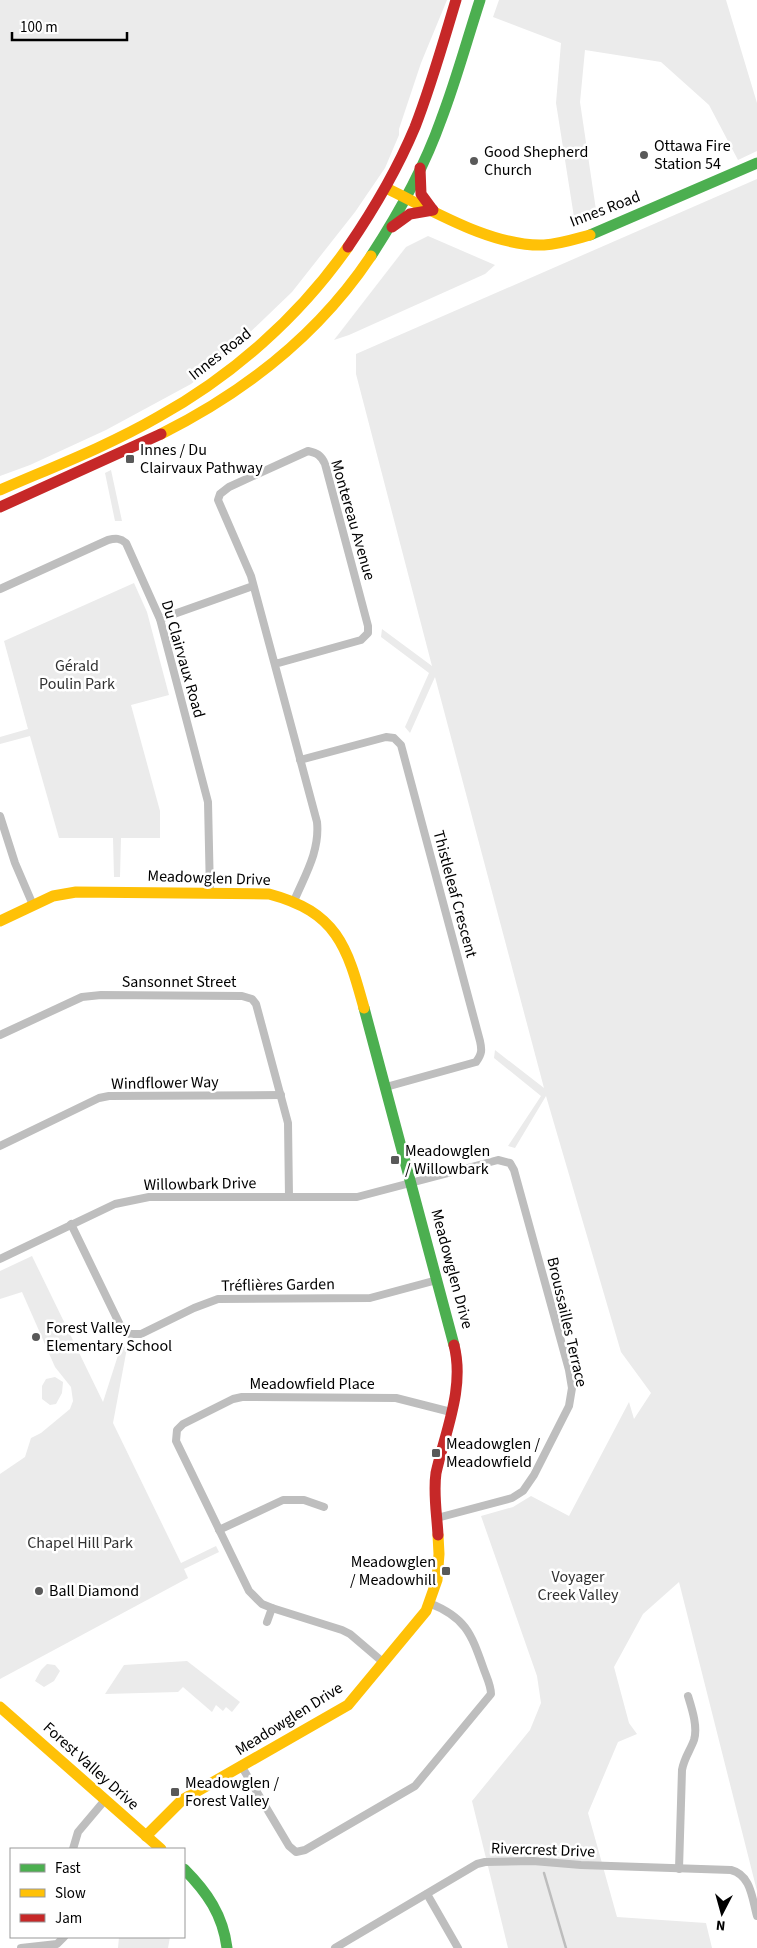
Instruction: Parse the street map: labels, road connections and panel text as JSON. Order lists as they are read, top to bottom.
{
  "streets": {
    "street": [
      "Innes Road",
      "Montereau Avenue",
      "Du Clairvaux Road",
      "Meadowglen Drive",
      "Thistleleaf Crescent",
      "Sansonnet Street",
      "Windflower Way",
      "Willowbark Drive",
      "Tréflières Garden",
      "Broussailles Terrace",
      "Meadowfield Place",
      "Forest Valley Drive",
      "Rivercrest Drive"
    ]
  },
  "crossings": [
    ["Montereau Avenue", "Meadowglen Drive"],
    ["Montereau Avenue", "Thistleleaf Crescent"],
    ["Du Clairvaux Road", "Meadowglen Drive"],
    ["Meadowglen Drive", "Thistleleaf Crescent"],
    ["Meadowglen Drive", "Willowbark Drive"],
    ["Meadowglen Drive", "Tréflières Garden"],
    ["Meadowglen Drive", "Broussailles Terrace"],
    ["Meadowglen Drive", "Meadowfield Place"],
    ["Meadowglen Drive", "Forest Valley Drive"],
    ["Sansonnet Street", "Windflower Way"],
    ["Sansonnet Street", "Willowbark Drive"],
    ["Willowbark Drive", "Tréflières Garden"],
    ["Willowbark Drive", "Broussailles Terrace"]
  ],
  "parks": ["Gérald Poulin Park", "Chapel Hill Park", "Voyager Creek Valley"],
  "places": {
    "other": [
      "Ottawa Fire Station 54",
      "Good Shepherd Church",
      "Forest Valley Elementary School",
      "Ball Diamond"
    ],
    "transit": [
      "Innes / Du Clairvaux Pathway",
      "Meadowglen / Willowbark",
      "Meadowglen / Meadowfield",
      "Meadowglen / Meadowhill",
      "Meadowglen / Forest Valley"
    ]
  },
  "legend": ["Fast", "Slow", "Jam"],
  "scale_bar": "100 m",
  "north": "bottom"
}
